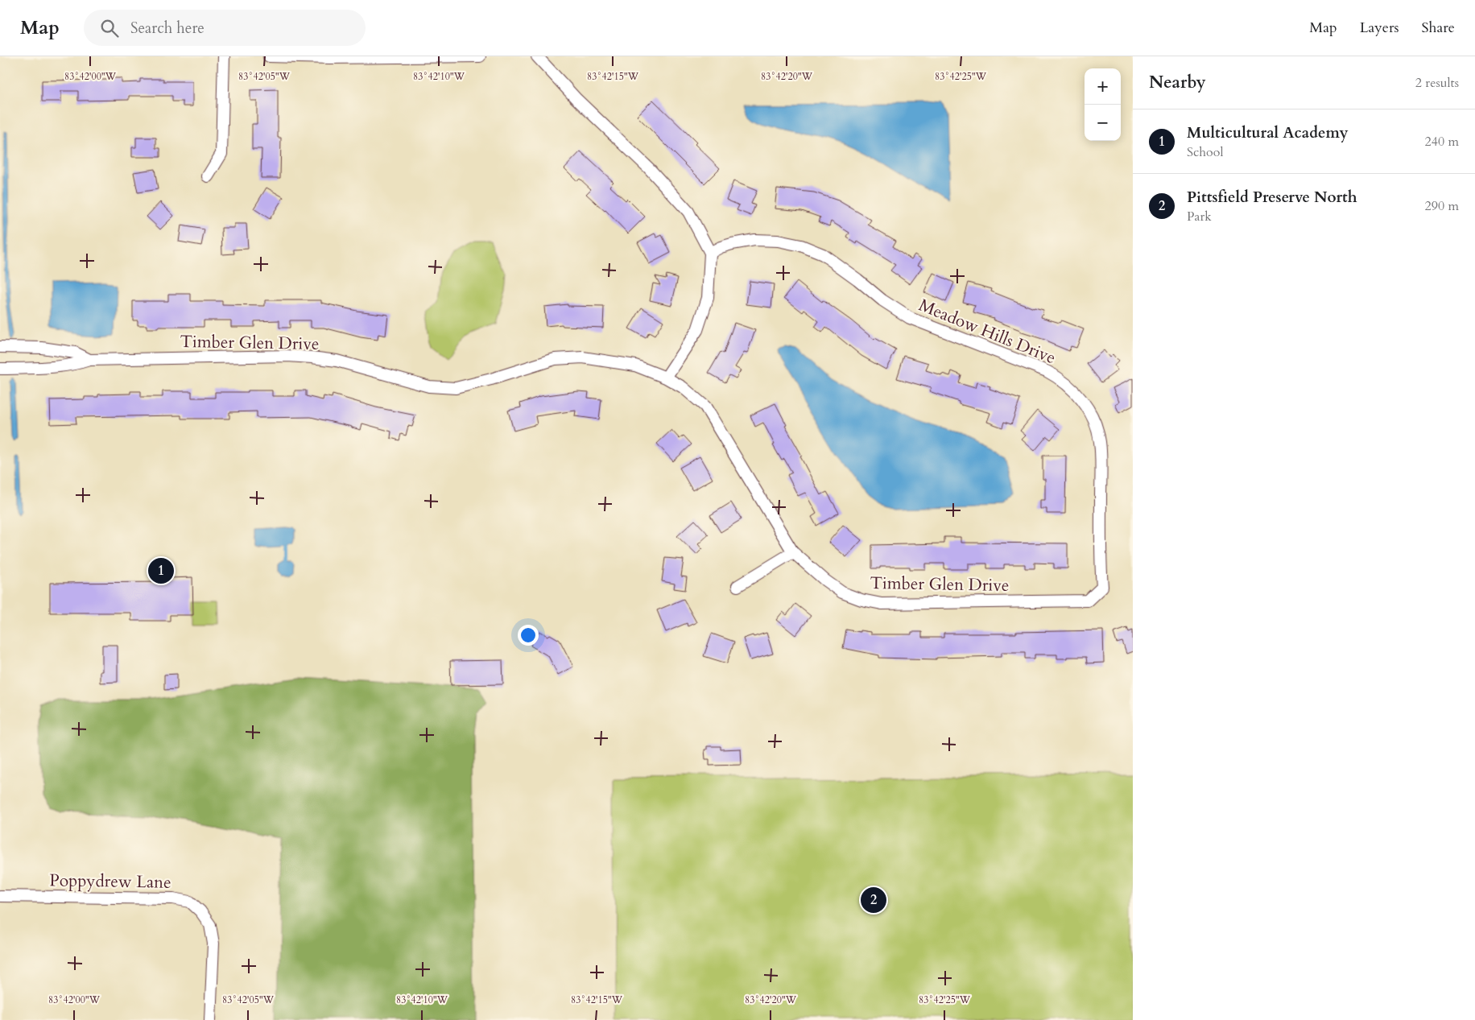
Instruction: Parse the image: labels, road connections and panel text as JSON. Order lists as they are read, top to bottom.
{
  "streets": {
    "street": ["Meadow Hills Drive", "Timber Glen Drive", "Poppydrew Lane"]
  },
  "crossings": [
    ["Meadow Hills Drive", "Timber Glen Drive"]
  ],
  "page": {
    "header": "Map",
    "search": "Search here",
    "nav": ["Map", "Layers", "Share"],
    "heading": ["Nearby", "2 results"],
    "map_buttons": ["+", "−"],
    "list": [
      {
        "mark": "1",
        "name": "Multicultural Academy",
        "note": "School",
        "value": "240 m"
      },
      {
        "mark": "2",
        "name": "Pittsfield Preserve North",
        "note": "Park",
        "value": "290 m"
      }
    ],
    "pins": ["1", "2"]
  },
  "coordinates": [
    "83°42'00\"W",
    "83°42'05\"W",
    "83°42'10\"W",
    "83°42'15\"W",
    "83°42'20\"W",
    "83°42'25\"W"
  ]
}
